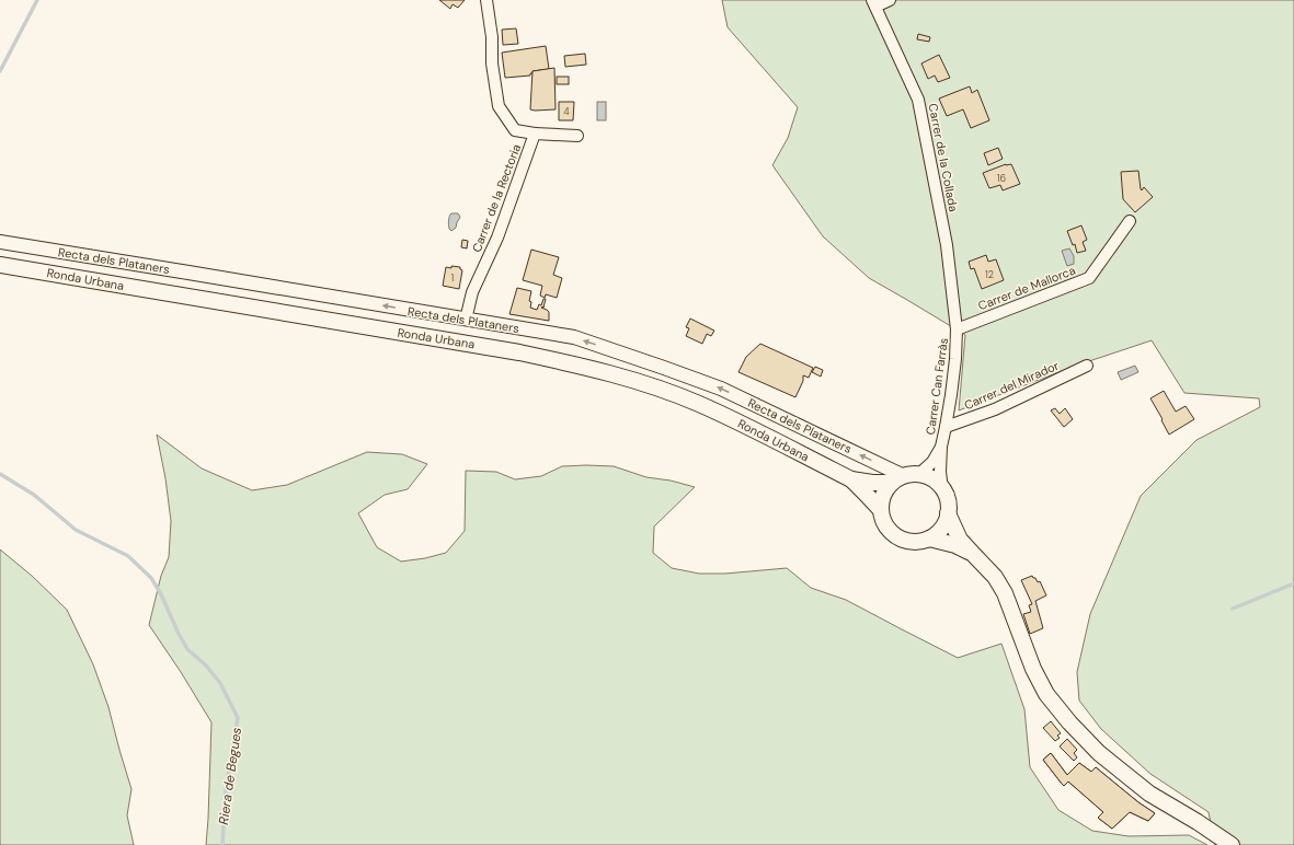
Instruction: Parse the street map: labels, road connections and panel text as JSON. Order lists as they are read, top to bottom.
{
  "streets": {
    "main road": ["Ronda Urbana"],
    "street": [
      "Carrer de la Collada",
      "Carrer de la Rectoria",
      "Recta dels Plataners",
      "Carrer de Mallorca",
      "Carrer del Mirador",
      "Carrer Can Farràs"
    ]
  },
  "crossings": [
    ["Carrer de la Collada", "Carrer de Mallorca"],
    ["Carrer de la Collada", "Carrer Can Farràs"],
    ["Carrer de la Rectoria", "Recta dels Plataners"],
    ["Recta dels Plataners", "Ronda Urbana"],
    ["Recta dels Plataners", "Carrer Can Farràs"],
    ["Ronda Urbana", "Carrer Can Farràs"],
    ["Carrer de Mallorca", "Carrer Can Farràs"],
    ["Carrer del Mirador", "Carrer Can Farràs"]
  ],
  "one_way": ["Recta dels Plataners"],
  "water": ["Riera de Begues"],
  "house_numbers": [
    "4",
    "16",
    "12",
    "1"
  ]
}
